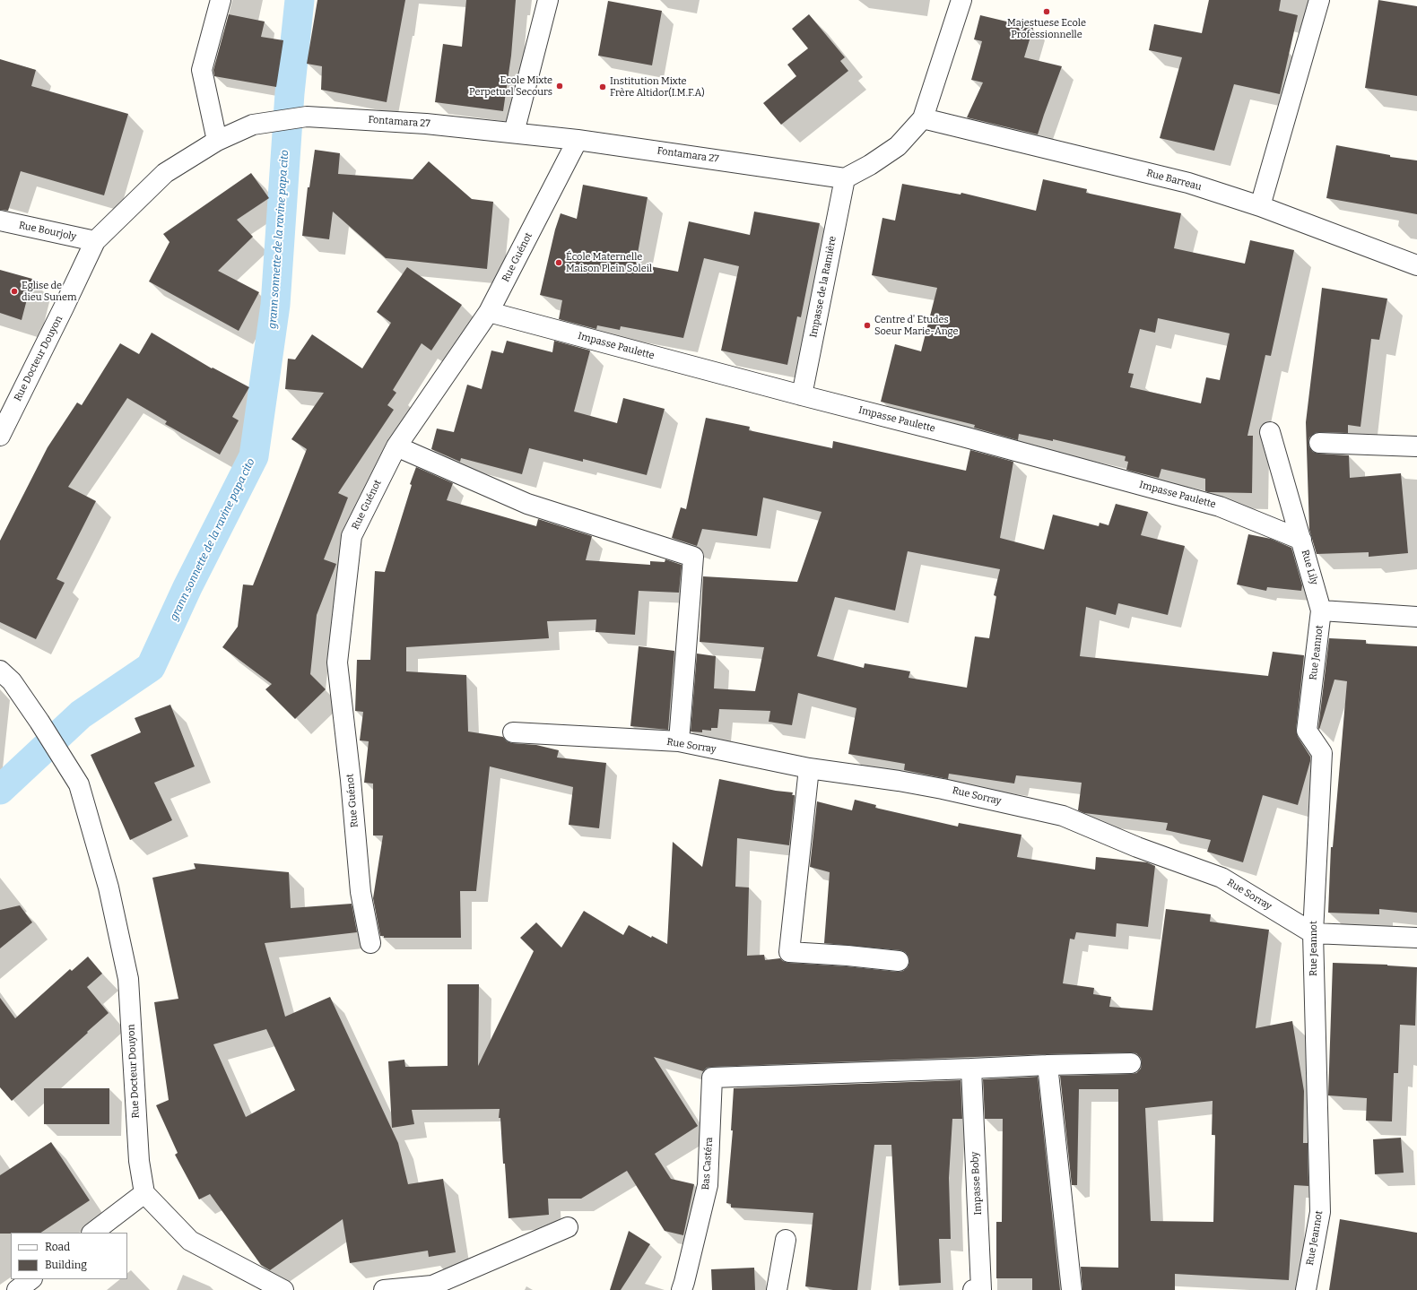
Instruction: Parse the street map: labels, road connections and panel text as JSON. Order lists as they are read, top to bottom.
{
  "streets": {
    "street": [
      "Fontamara 27",
      "Rue Barreau",
      "Rue Bourjoly",
      "Rue Guénot",
      "Impasse de la Ramière",
      "Impasse Paulette",
      "Rue Docteur Douyon",
      "Rue Lily",
      "Rue Jeannot",
      "Rue Sorray",
      "Bas Castéra",
      "Impasse Boby"
    ]
  },
  "crossings": [
    ["Fontamara 27", "Rue Guénot"],
    ["Fontamara 27", "Impasse de la Ramière"],
    ["Rue Bourjoly", "Rue Docteur Douyon"],
    ["Rue Guénot", "Impasse Paulette"],
    ["Impasse de la Ramière", "Impasse Paulette"],
    ["Impasse Paulette", "Rue Lily"],
    ["Rue Lily", "Rue Jeannot"],
    ["Rue Jeannot", "Rue Sorray"],
    ["Bas Castéra", "Impasse Boby"]
  ],
  "water": ["grann sonnette de la ravine papa cito"],
  "places": [
    "Majestuese Ecole Professionnelle",
    "Ecole Mixte Perpetuel Secours",
    "Institution Mixte Frère Altidor(I.M.F.A)",
    "École Maternelle Maison Plein Soleil",
    "Eglise de dieu Sunem",
    "Centre d' Etudes Soeur Marie-Ange"
  ],
  "legend": ["Road", "Building"]
}
